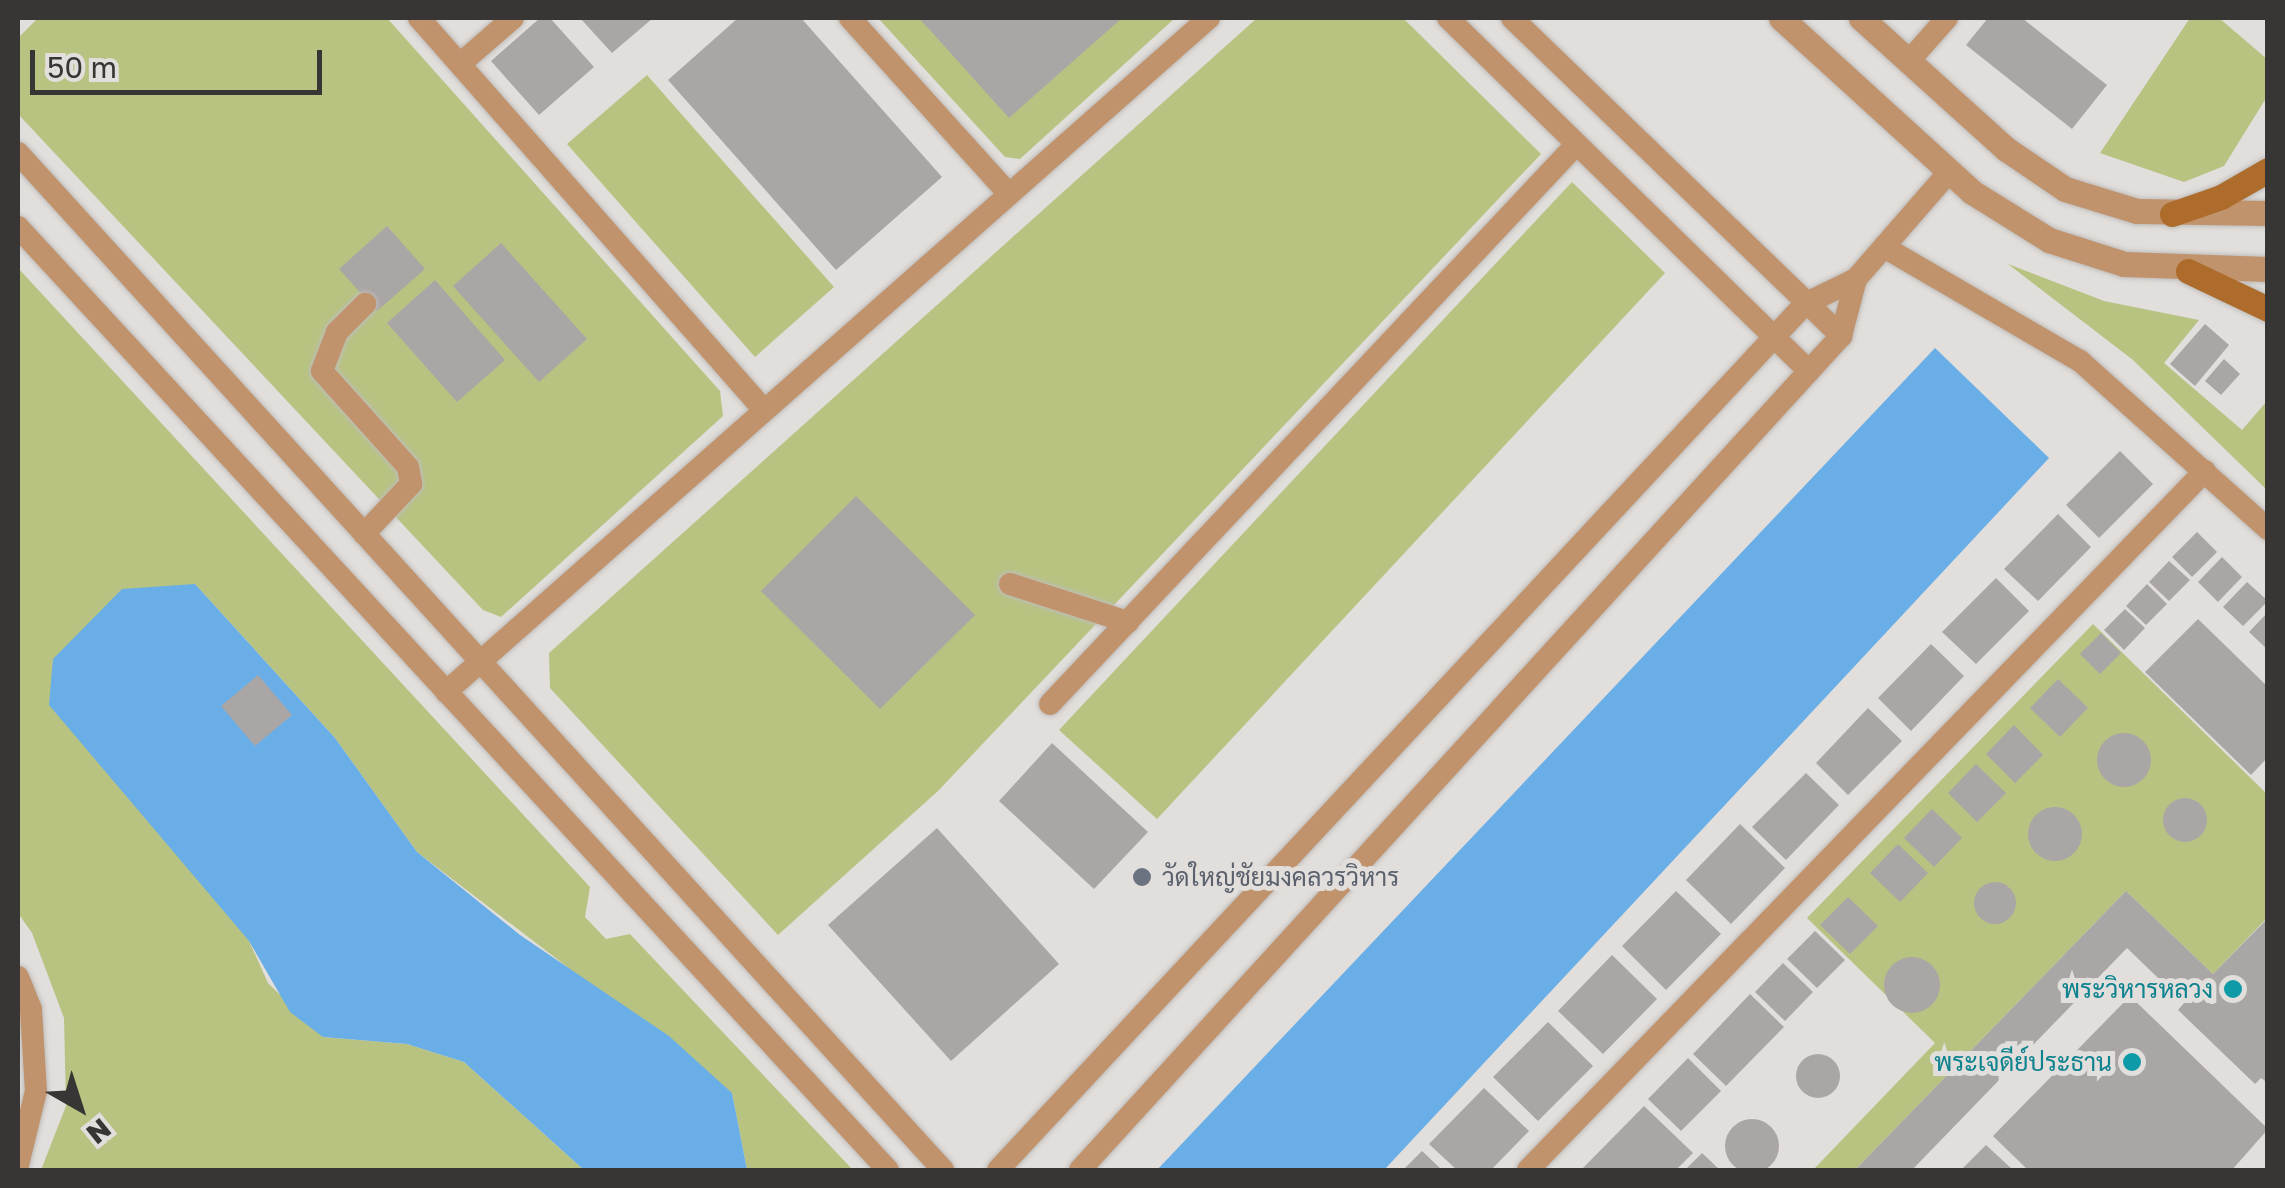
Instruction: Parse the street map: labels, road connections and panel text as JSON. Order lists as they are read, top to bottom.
{
  "places": ["วัดใหญ่ชัยมงคลวรวิหาร", "พระวิหารหลวง", "พระเจดีย์ประธาน"],
  "scale_bar": "50 m",
  "north": "bottom right"
}
